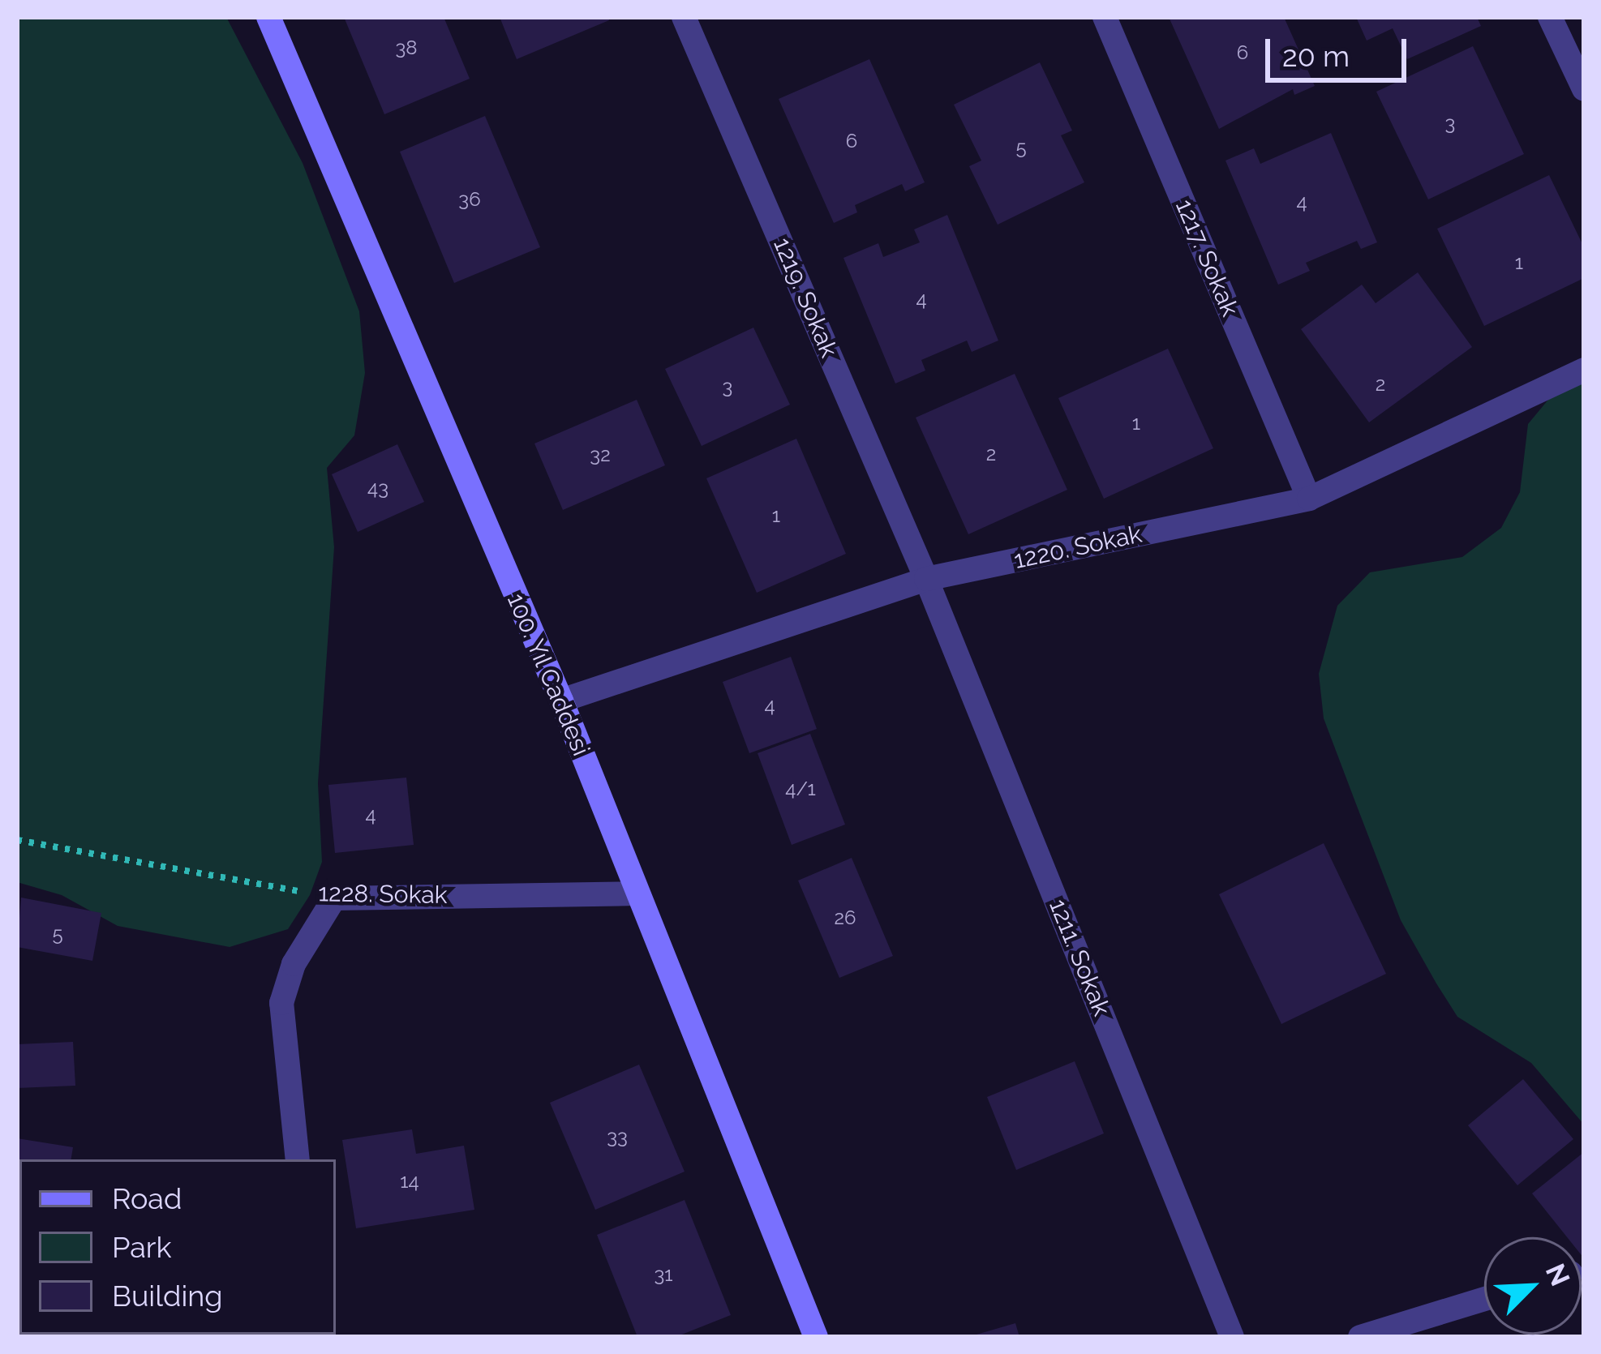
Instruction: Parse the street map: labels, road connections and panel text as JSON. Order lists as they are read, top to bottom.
{
  "streets": {
    "street": [
      "1217. Sokak",
      "1219. Sokak",
      "1220. Sokak",
      "100. Yıl Caddesi",
      "1228. Sokak",
      "1211. Sokak"
    ]
  },
  "crossings": [
    ["1217. Sokak", "1220. Sokak"],
    ["1219. Sokak", "1220. Sokak"],
    ["1219. Sokak", "1211. Sokak"],
    ["1220. Sokak", "100. Yıl Caddesi"],
    ["1220. Sokak", "1211. Sokak"],
    ["100. Yıl Caddesi", "1228. Sokak"]
  ],
  "house_numbers": [
    "38",
    "6",
    "3",
    "6",
    "5",
    "36",
    "4",
    "1",
    "4",
    "2",
    "3",
    "1",
    "2",
    "32",
    "43",
    "1",
    "4",
    "4/1",
    "4",
    "26",
    "5",
    "33",
    "14",
    "31"
  ],
  "legend": ["Road", "Park", "Building"],
  "scale_bar": "20 m",
  "north": "top right"
}
